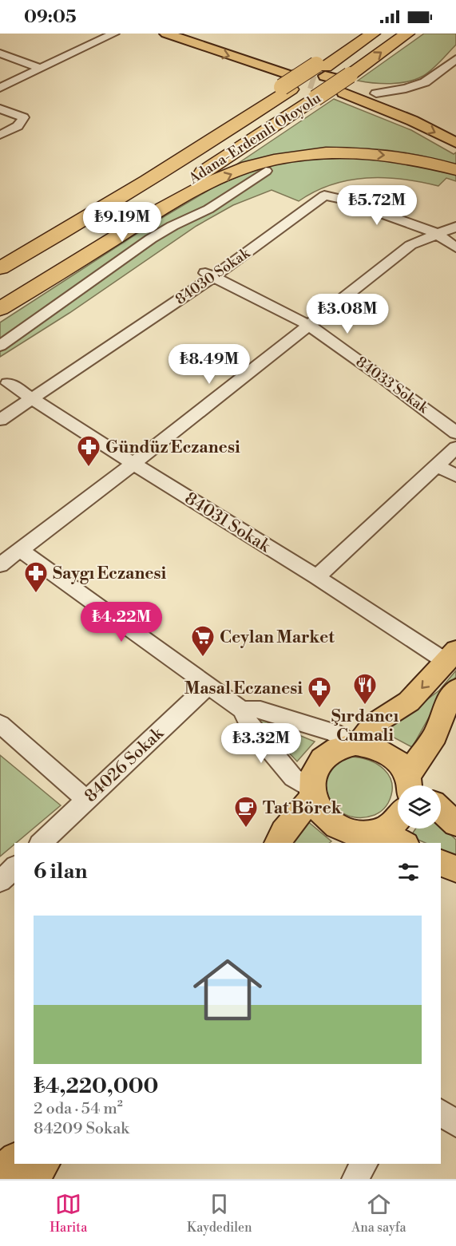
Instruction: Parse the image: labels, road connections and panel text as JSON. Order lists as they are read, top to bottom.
{
  "streets": {
    "highway": ["Adana-Erdemli Otoyolu"],
    "street": [
      "84030 Sokak",
      "84033 Sokak",
      "84031 Sokak",
      "84026 Sokak"
    ]
  },
  "crossings": [
    ["84030 Sokak", "84033 Sokak"],
    ["84030 Sokak", "84031 Sokak"]
  ],
  "places": {
    "pharmacy": ["Gündüz Eczanesi", "Saygı Eczanesi", "Masal Eczanesi"],
    "supermarket": ["Ceylan Market"],
    "restaurant": ["Şırdancı Cumali"],
    "cafe": ["Tat Börek"]
  },
  "page": {
    "status": "09:05",
    "price": [
      "₺5.72M",
      "₺9.19M",
      "₺3.08M",
      "₺8.49M",
      "₺4.22M",
      "₺3.32M"
    ],
    "heading": "6 ilan",
    "list": [
      {
        "name": "₺4,220,000",
        "note": "2 oda · 54 m² · 84209 Sokak"
      }
    ],
    "tabs": ["Harita", "Kaydedilen", "Ana sayfa"]
  }
}
